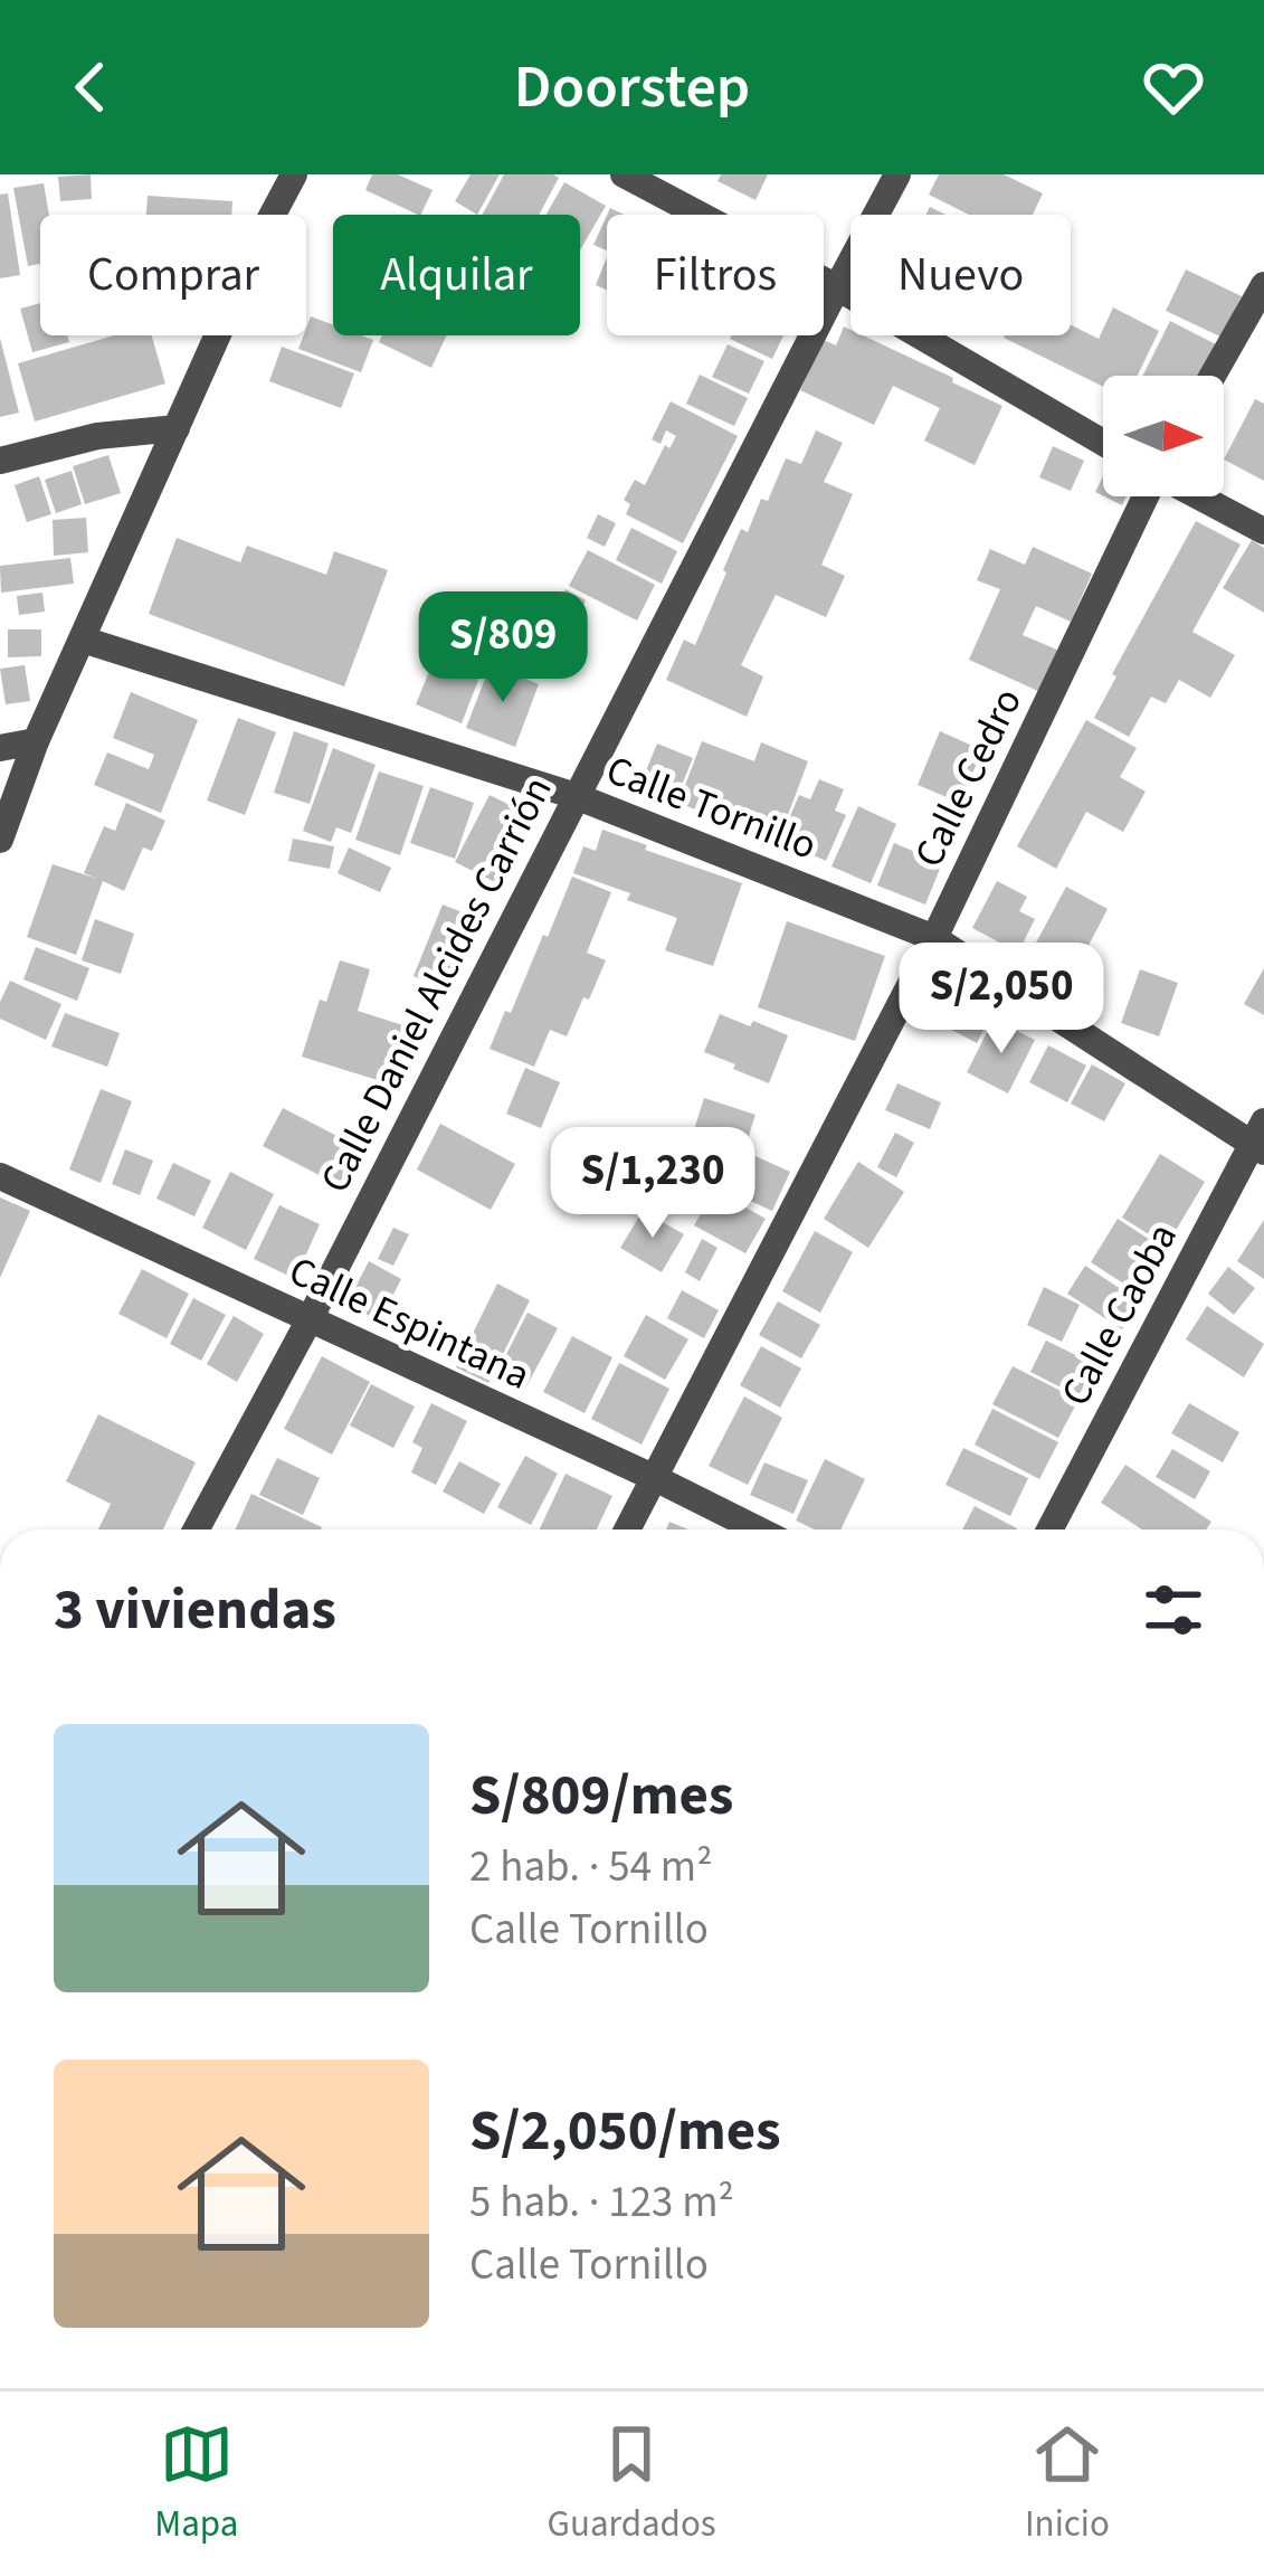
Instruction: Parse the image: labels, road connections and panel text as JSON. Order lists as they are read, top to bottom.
{
  "streets": {
    "street": [
      "Calle Cedro",
      "Calle Tornillo",
      "Calle Daniel Alcides Carrión",
      "Calle Caoba",
      "Calle Espintana"
    ]
  },
  "crossings": [
    ["Calle Cedro", "Calle Tornillo"],
    ["Calle Cedro", "Calle Espintana"],
    ["Calle Tornillo", "Calle Daniel Alcides Carrión"],
    ["Calle Tornillo", "Calle Caoba"],
    ["Calle Daniel Alcides Carrión", "Calle Espintana"]
  ],
  "north": "right",
  "page": {
    "header": "Doorstep",
    "chip": [
      "Comprar",
      "Alquilar",
      "Filtros",
      "Nuevo"
    ],
    "price": ["S/809", "S/2,050", "S/1,230"],
    "heading": "3 viviendas",
    "list": [
      {
        "name": "S/809/mes",
        "note": "2 hab. · 54 m² · Calle Tornillo"
      },
      {
        "name": "S/2,050/mes",
        "note": "5 hab. · 123 m² · Calle Tornillo"
      }
    ],
    "tabs": ["Mapa", "Guardados", "Inicio"]
  }
}
